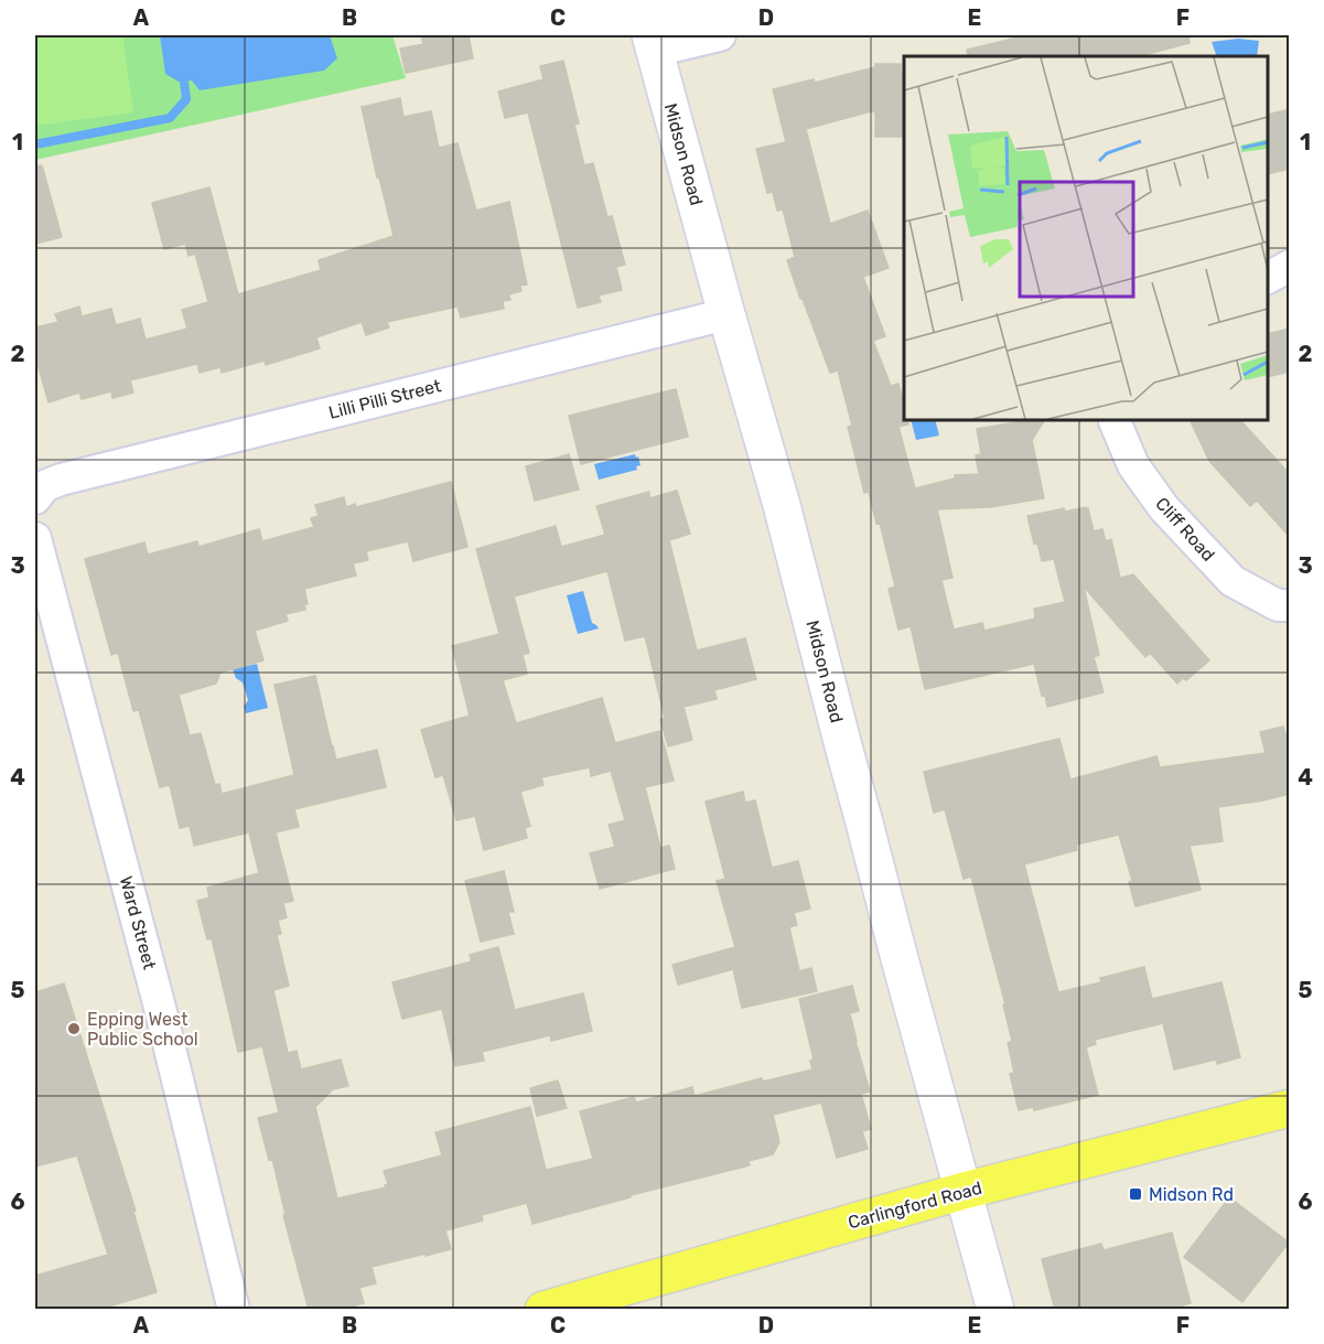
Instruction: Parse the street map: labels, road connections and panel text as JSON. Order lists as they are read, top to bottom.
{
  "streets": {
    "main road": ["Carlingford Road"],
    "street": [
      "Midson Road",
      "Lilli Pilli Street",
      "Cliff Road",
      "Ward Street"
    ]
  },
  "crossings": [
    ["Midson Road", "Lilli Pilli Street"],
    ["Midson Road", "Carlingford Road"]
  ],
  "places": {
    "other": ["Epping West Public School"],
    "transit": ["Midson Rd"]
  },
  "grid": {
    "columns": [
      "A",
      "B",
      "C",
      "D",
      "E",
      "F"
    ],
    "rows": [
      "1",
      "2",
      "3",
      "4",
      "5",
      "6"
    ]
  }
}
